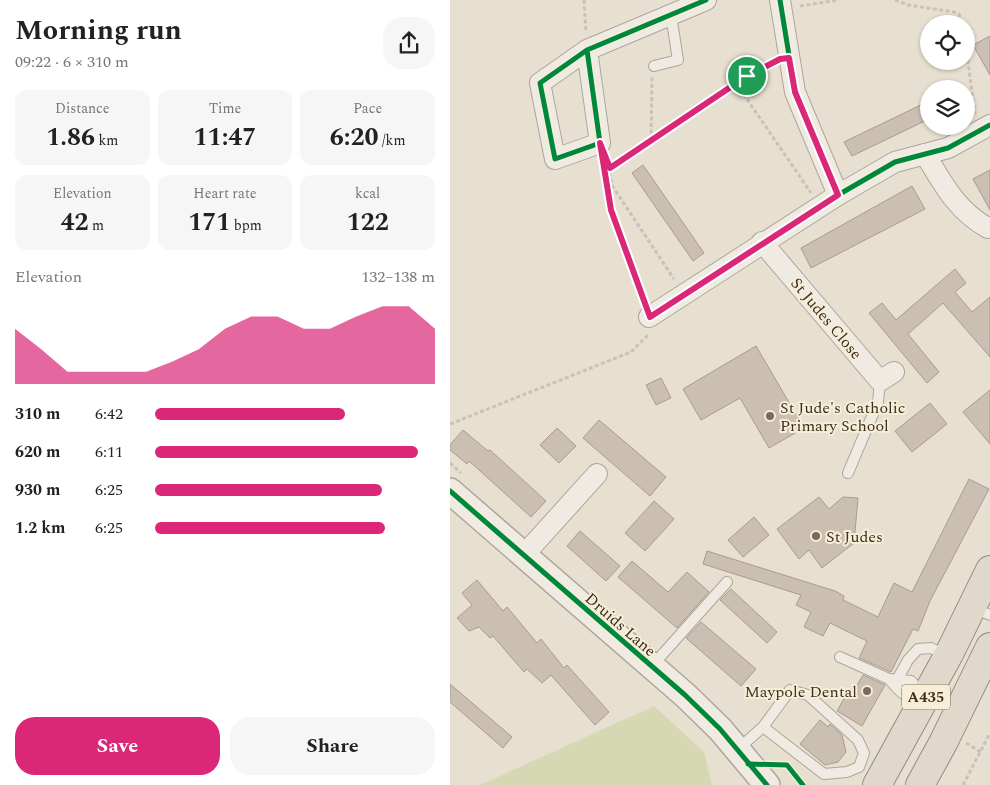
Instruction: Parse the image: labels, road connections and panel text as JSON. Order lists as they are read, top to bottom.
{
  "streets": {
    "highway": ["A435"],
    "street": ["St Judes Close", "Druids Lane"]
  },
  "places": ["St Jude's Catholic Primary School", "St Judes", "Maypole Dental"],
  "page": {
    "heading": ["Morning run", "09:22 · 6 × 310 m"],
    "stats": [
      ["Distance", "1.86 km"],
      ["Time", "11:47"],
      ["Pace", "6:20 /km"],
      ["Elevation", "42 m"],
      ["Heart rate", "171 bpm"],
      ["kcal", "122"]
    ],
    "chart": ["Elevation", "132–138 m"],
    "list": [
      {
        "name": "310 m",
        "note": "6:42"
      },
      {
        "name": "620 m",
        "note": "6:11"
      },
      {
        "name": "930 m",
        "note": "6:25"
      },
      {
        "name": "1.2 km",
        "note": "6:25"
      }
    ],
    "buttons": ["Save", "Share"]
  }
}
